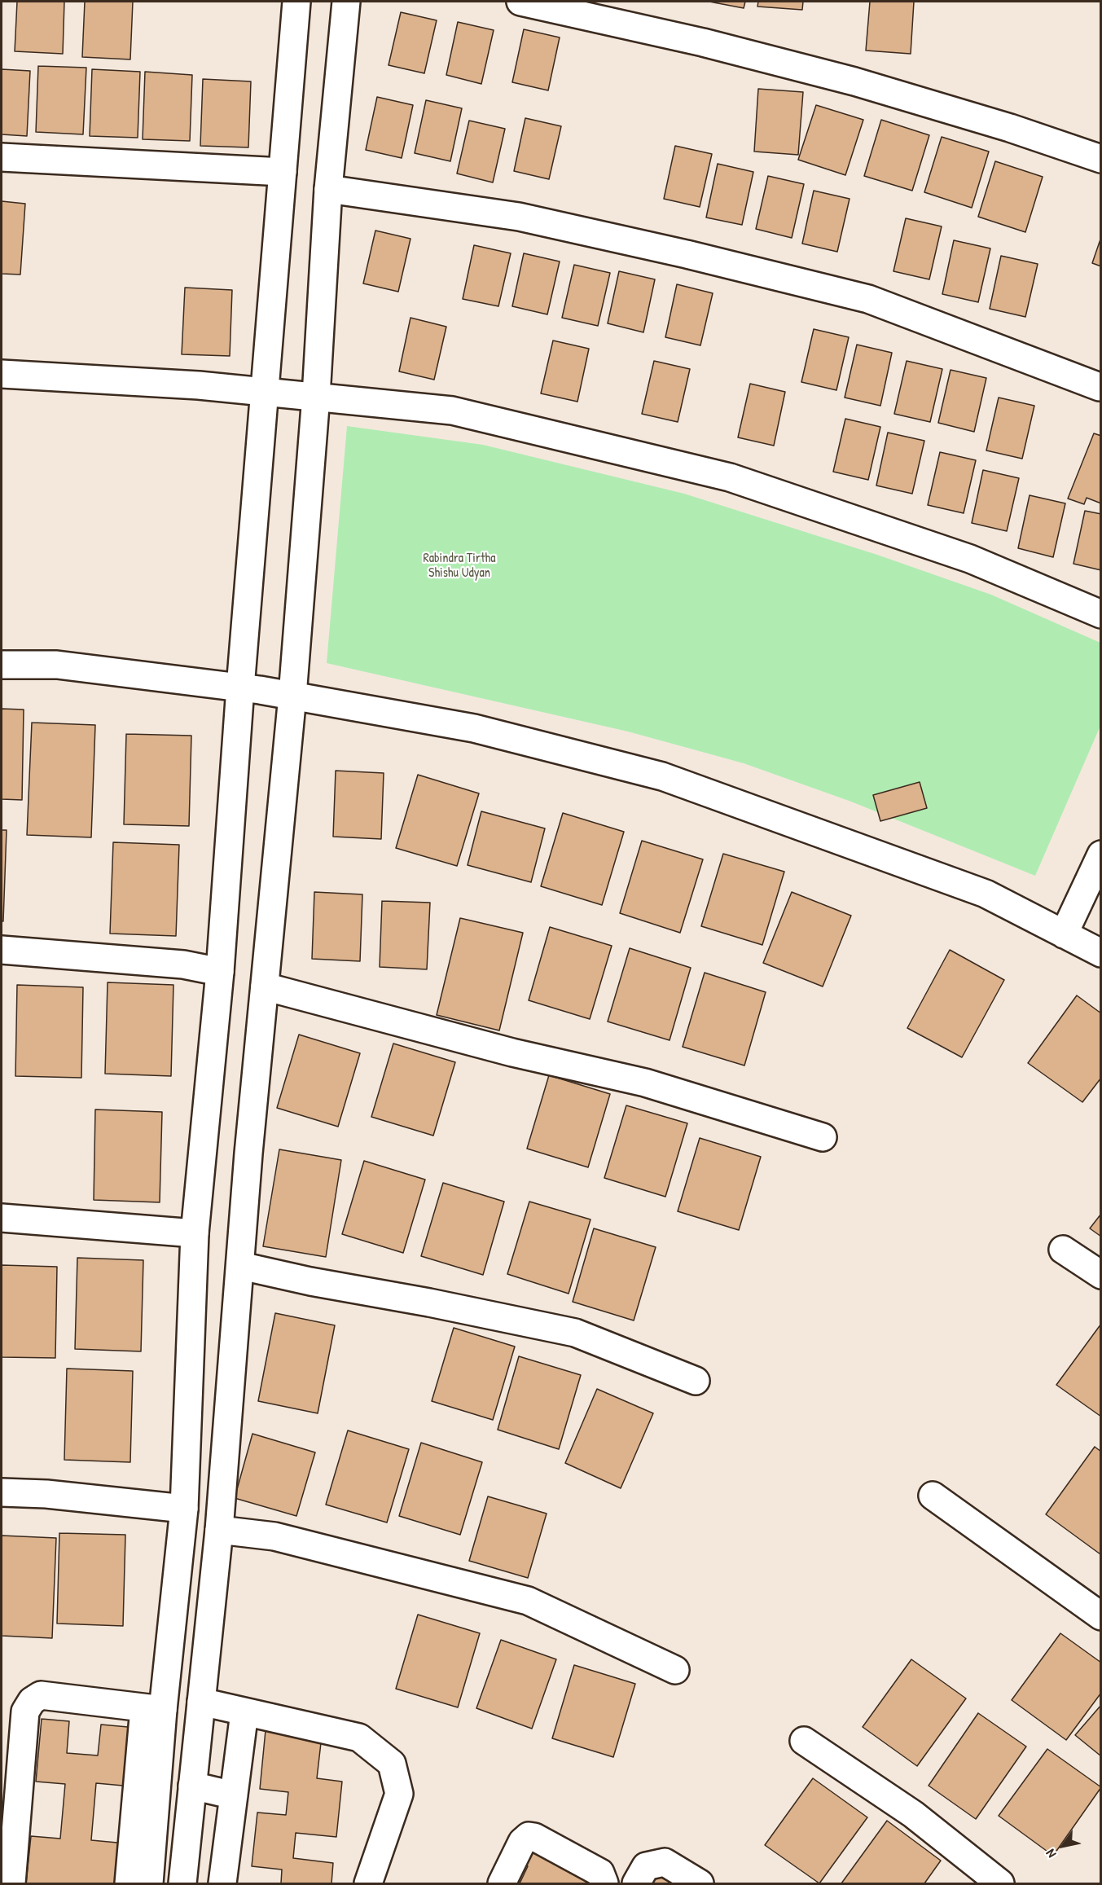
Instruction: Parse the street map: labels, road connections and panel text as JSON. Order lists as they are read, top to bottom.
{
  "parks": ["Rabindra Tirtha Shishu Udyan"],
  "north": "bottom left"
}
